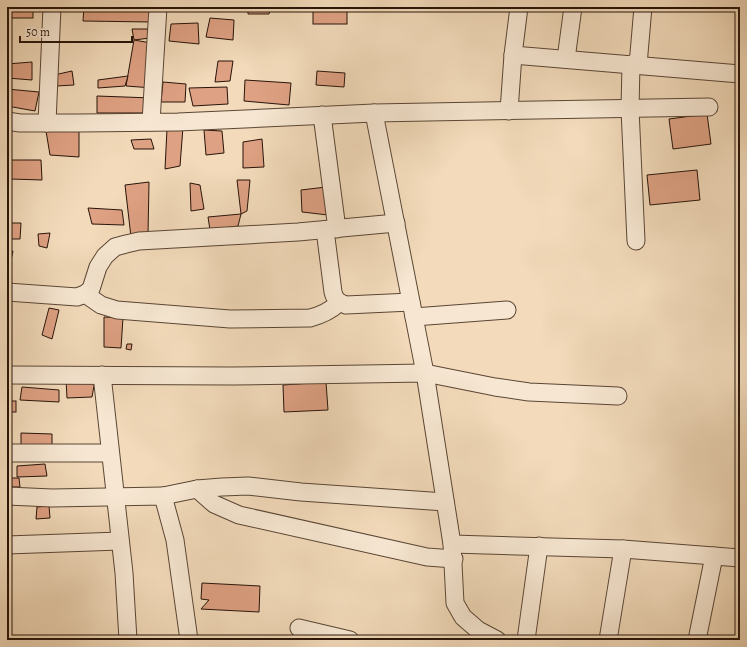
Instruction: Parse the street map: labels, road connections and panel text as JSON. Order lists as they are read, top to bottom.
{
  "scale_bar": "50 m"
}
